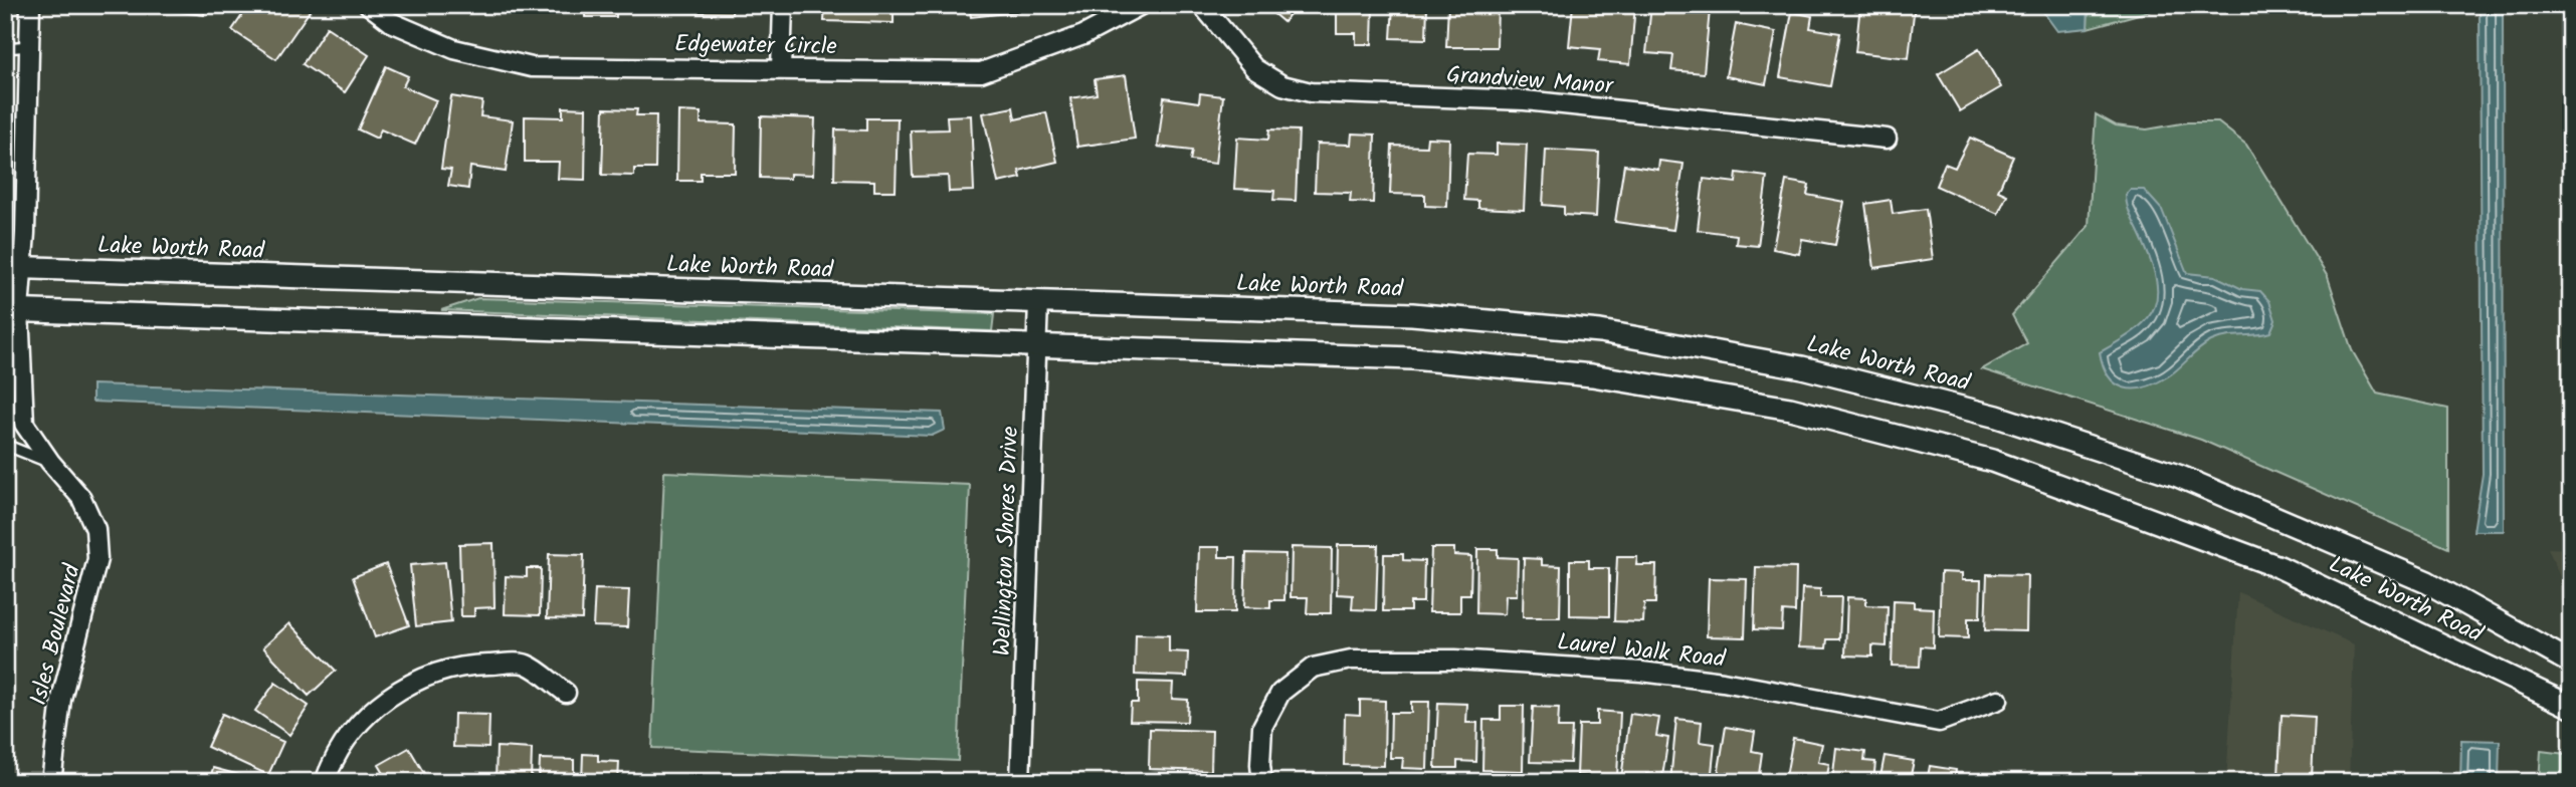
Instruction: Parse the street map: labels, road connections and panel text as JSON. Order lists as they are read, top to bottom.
{
  "streets": {
    "street": [
      "Edgewater Circle",
      "Grandview Manor",
      "Lake Worth Road",
      "Wellington Shores Drive",
      "Isles Boulevard",
      "Laurel Walk Road"
    ]
  },
  "crossings": [
    ["Lake Worth Road", "Wellington Shores Drive"],
    ["Lake Worth Road", "Isles Boulevard"]
  ]
}
